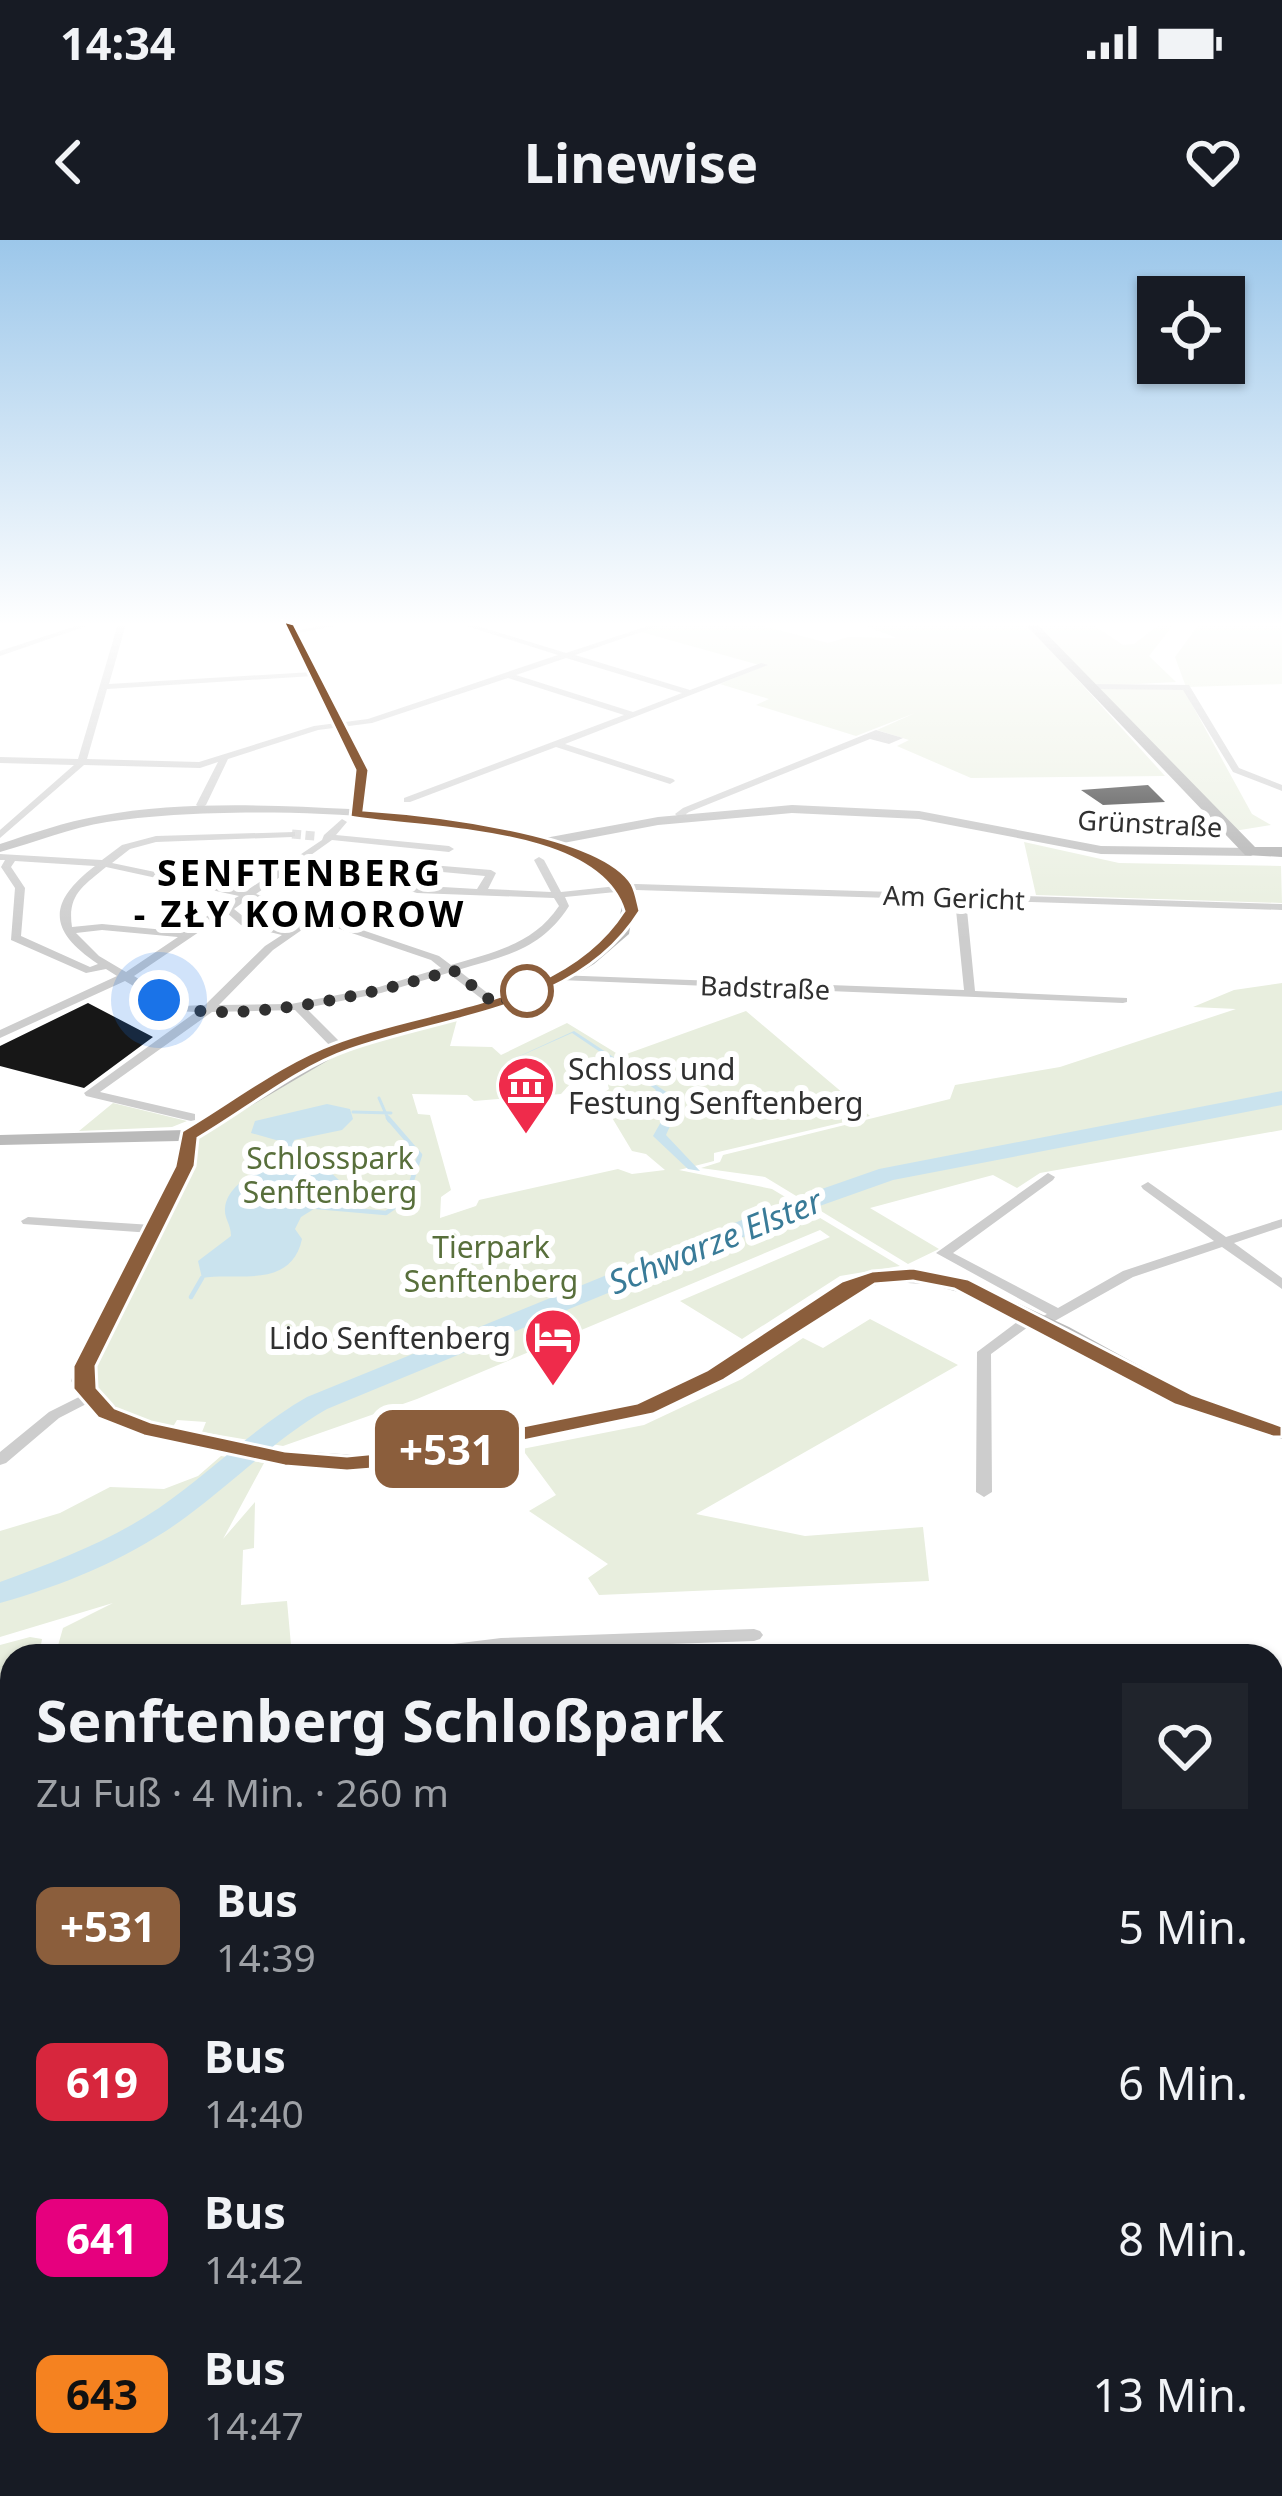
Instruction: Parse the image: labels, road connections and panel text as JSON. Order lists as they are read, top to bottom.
{
  "streets": {
    "street": ["Grünstraße", "Am Gericht", "Badstraße"]
  },
  "districts": ["SENFTENBERG - ZŁY KOMOROW"],
  "water": ["Schwarze Elster"],
  "parks": ["Schlosspark Senftenberg", "Tierpark Senftenberg"],
  "places": {
    "museum": ["Schloss und Festung Senftenberg"],
    "hotel": ["Lido Senftenberg"]
  },
  "lines": ["bus line +531"],
  "page": {
    "status": "14:34",
    "header": "Linewise",
    "on_map": "+531",
    "heading": ["Senftenberg Schloßpark", "Zu Fuß · 4 Min. · 260 m"],
    "list": [
      {
        "mark": "+531",
        "name": "Bus",
        "note": "14:39",
        "value": "5 Min."
      },
      {
        "mark": "619",
        "name": "Bus",
        "note": "14:40",
        "value": "6 Min."
      },
      {
        "mark": "641",
        "name": "Bus",
        "note": "14:42",
        "value": "8 Min."
      },
      {
        "mark": "643",
        "name": "Bus",
        "note": "14:47",
        "value": "13 Min."
      }
    ]
  }
}
